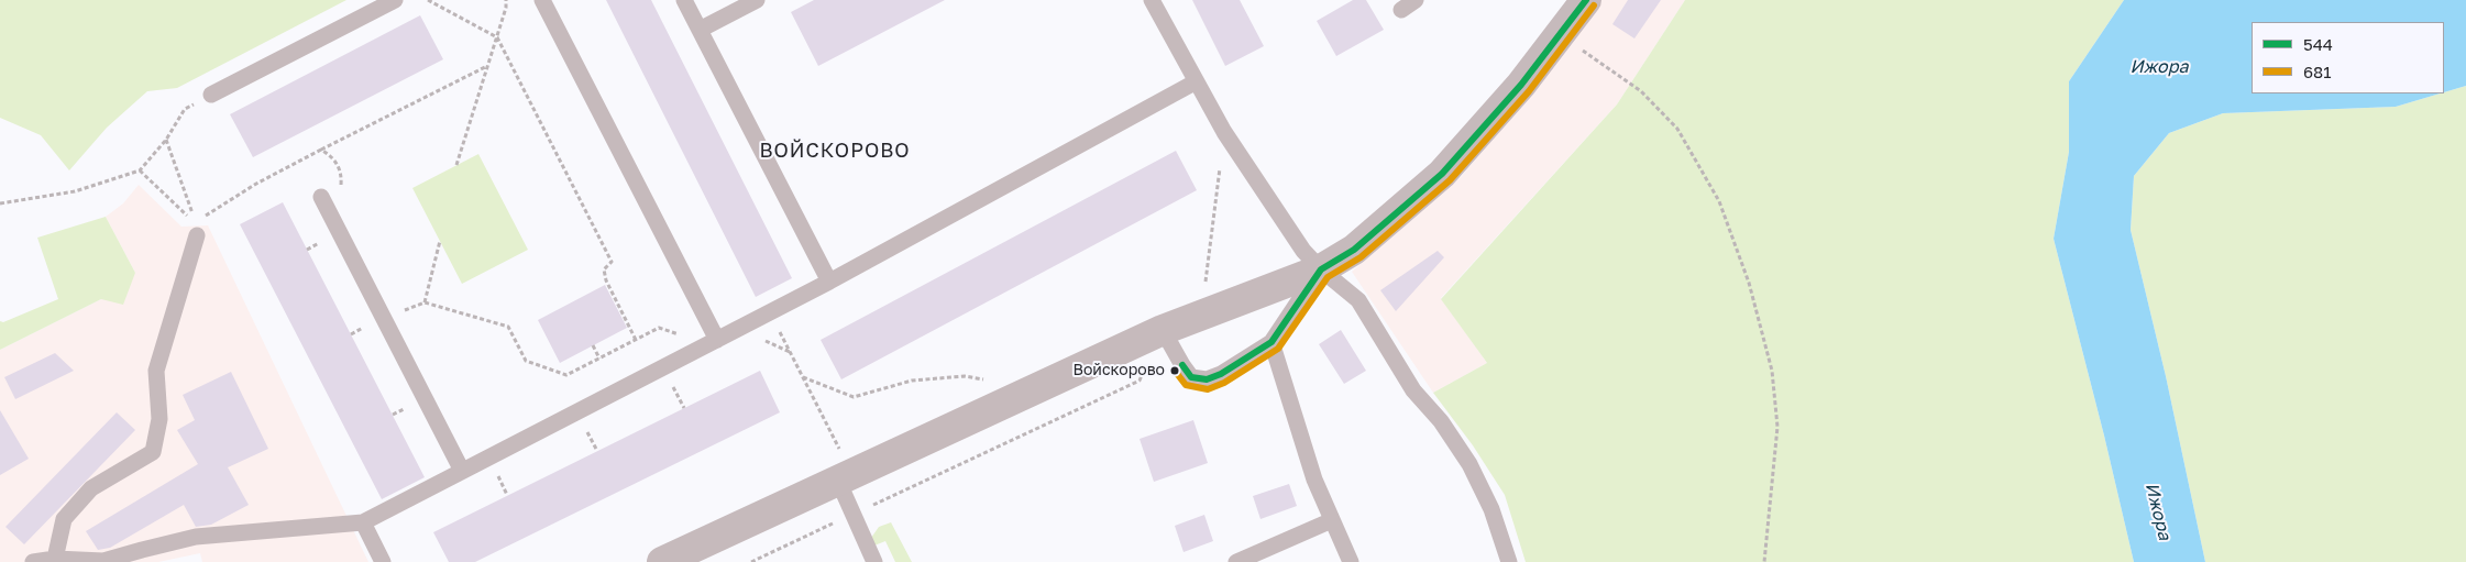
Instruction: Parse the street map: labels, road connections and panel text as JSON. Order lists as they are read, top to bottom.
{
  "districts": ["ВОЙСКОРОВО"],
  "water": ["Ижора"],
  "places": ["Войскорово"],
  "lines": ["transit line 544", "transit line 681"],
  "legend": ["544", "681"]
}
